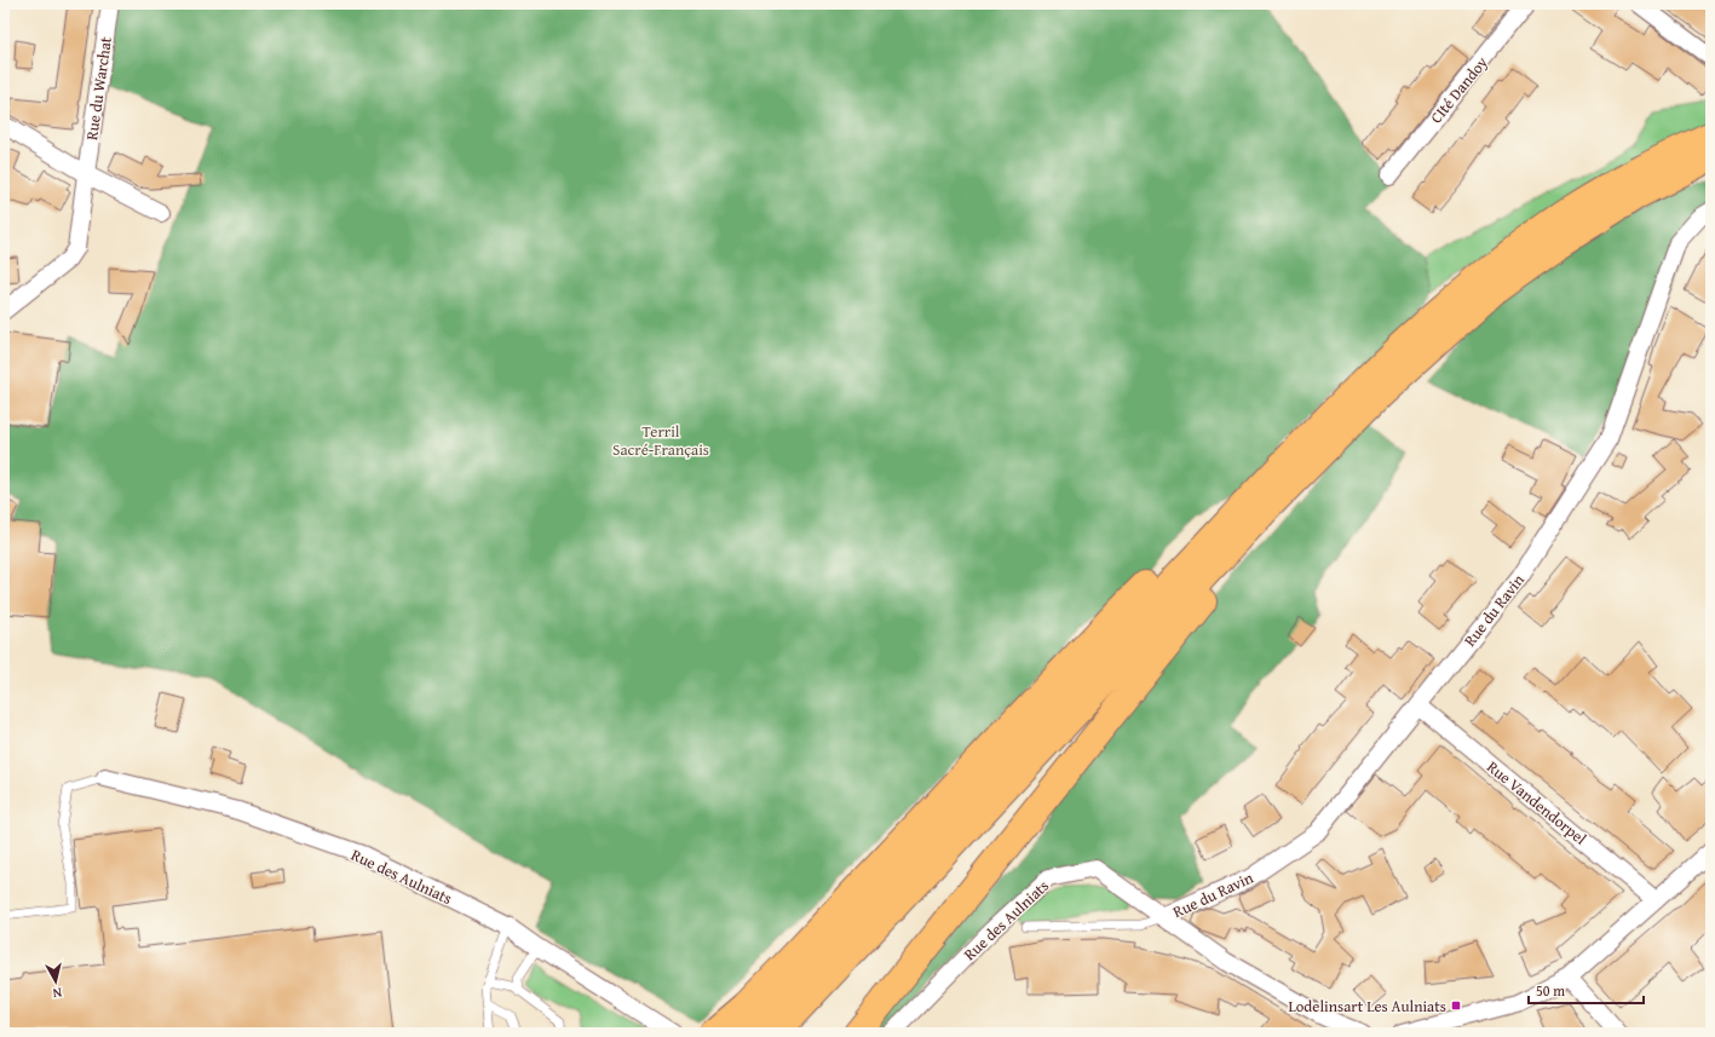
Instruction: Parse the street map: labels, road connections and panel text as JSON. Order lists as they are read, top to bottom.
{
  "streets": {
    "street": [
      "Rue du Warchat",
      "CIté Dandoy",
      "Rue du Ravin",
      "Rue Vandendorpel",
      "Rue des Aulniats"
    ]
  },
  "crossings": [
    ["Rue du Ravin", "Rue Vandendorpel"],
    ["Rue du Ravin", "Rue des Aulniats"]
  ],
  "parks": ["Terril Sacré-Français"],
  "places": {
    "transit": ["Lodelinsart Les Aulniats"]
  },
  "scale_bar": "50 m",
  "north": "bottom"
}
